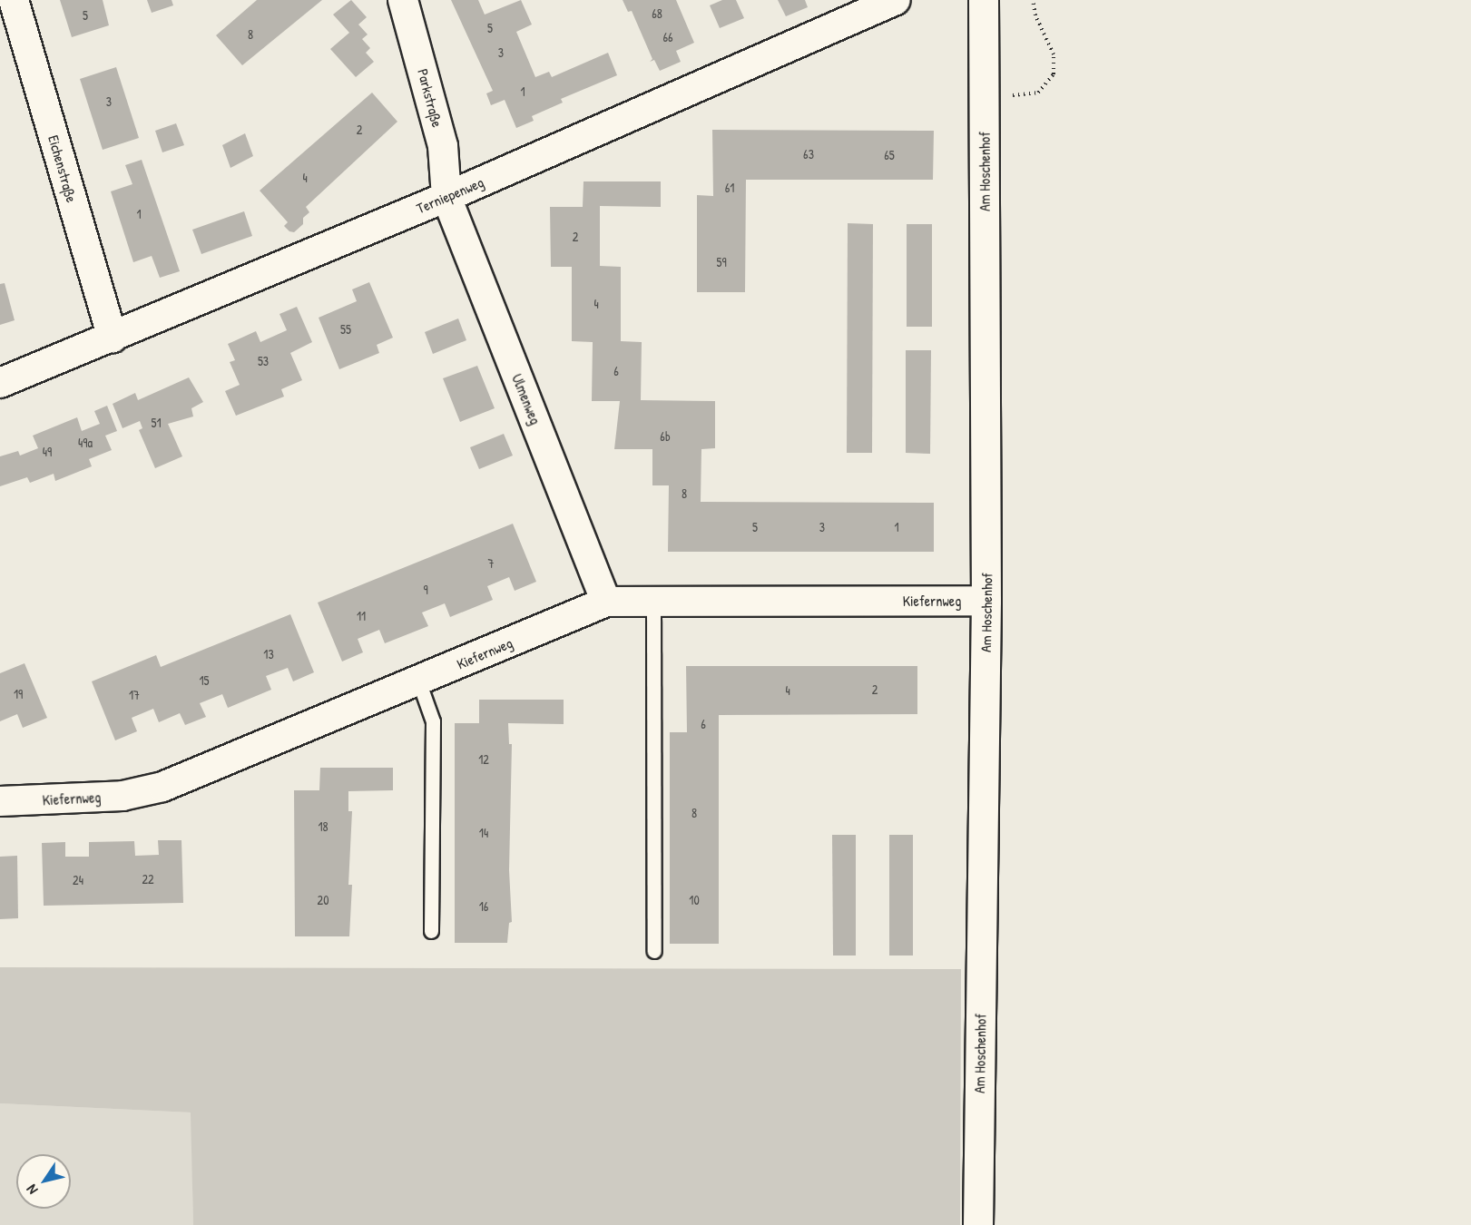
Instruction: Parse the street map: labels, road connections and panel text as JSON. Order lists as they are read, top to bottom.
{
  "streets": {
    "street": [
      "Parkstraße",
      "Eichenstraße",
      "Am Hoschenhof",
      "Terniepenweg",
      "Ulmenweg",
      "Kiefernweg"
    ]
  },
  "crossings": [
    ["Parkstraße", "Terniepenweg"],
    ["Parkstraße", "Ulmenweg"],
    ["Eichenstraße", "Terniepenweg"],
    ["Am Hoschenhof", "Kiefernweg"],
    ["Terniepenweg", "Ulmenweg"],
    ["Ulmenweg", "Kiefernweg"]
  ],
  "house_numbers": [
    "68",
    "5",
    "5",
    "8",
    "66",
    "3",
    "1",
    "3",
    "2",
    "63",
    "65",
    "4",
    "61",
    "1",
    "2",
    "59",
    "4",
    "55",
    "53",
    "6",
    "51",
    "6b",
    "49a",
    "49",
    "8",
    "5",
    "3",
    "1",
    "7",
    "9",
    "11",
    "13",
    "15",
    "2",
    "4",
    "19",
    "17",
    "6",
    "12",
    "8",
    "18",
    "14",
    "22",
    "24",
    "20",
    "10",
    "16"
  ],
  "north": "bottom left"
}
